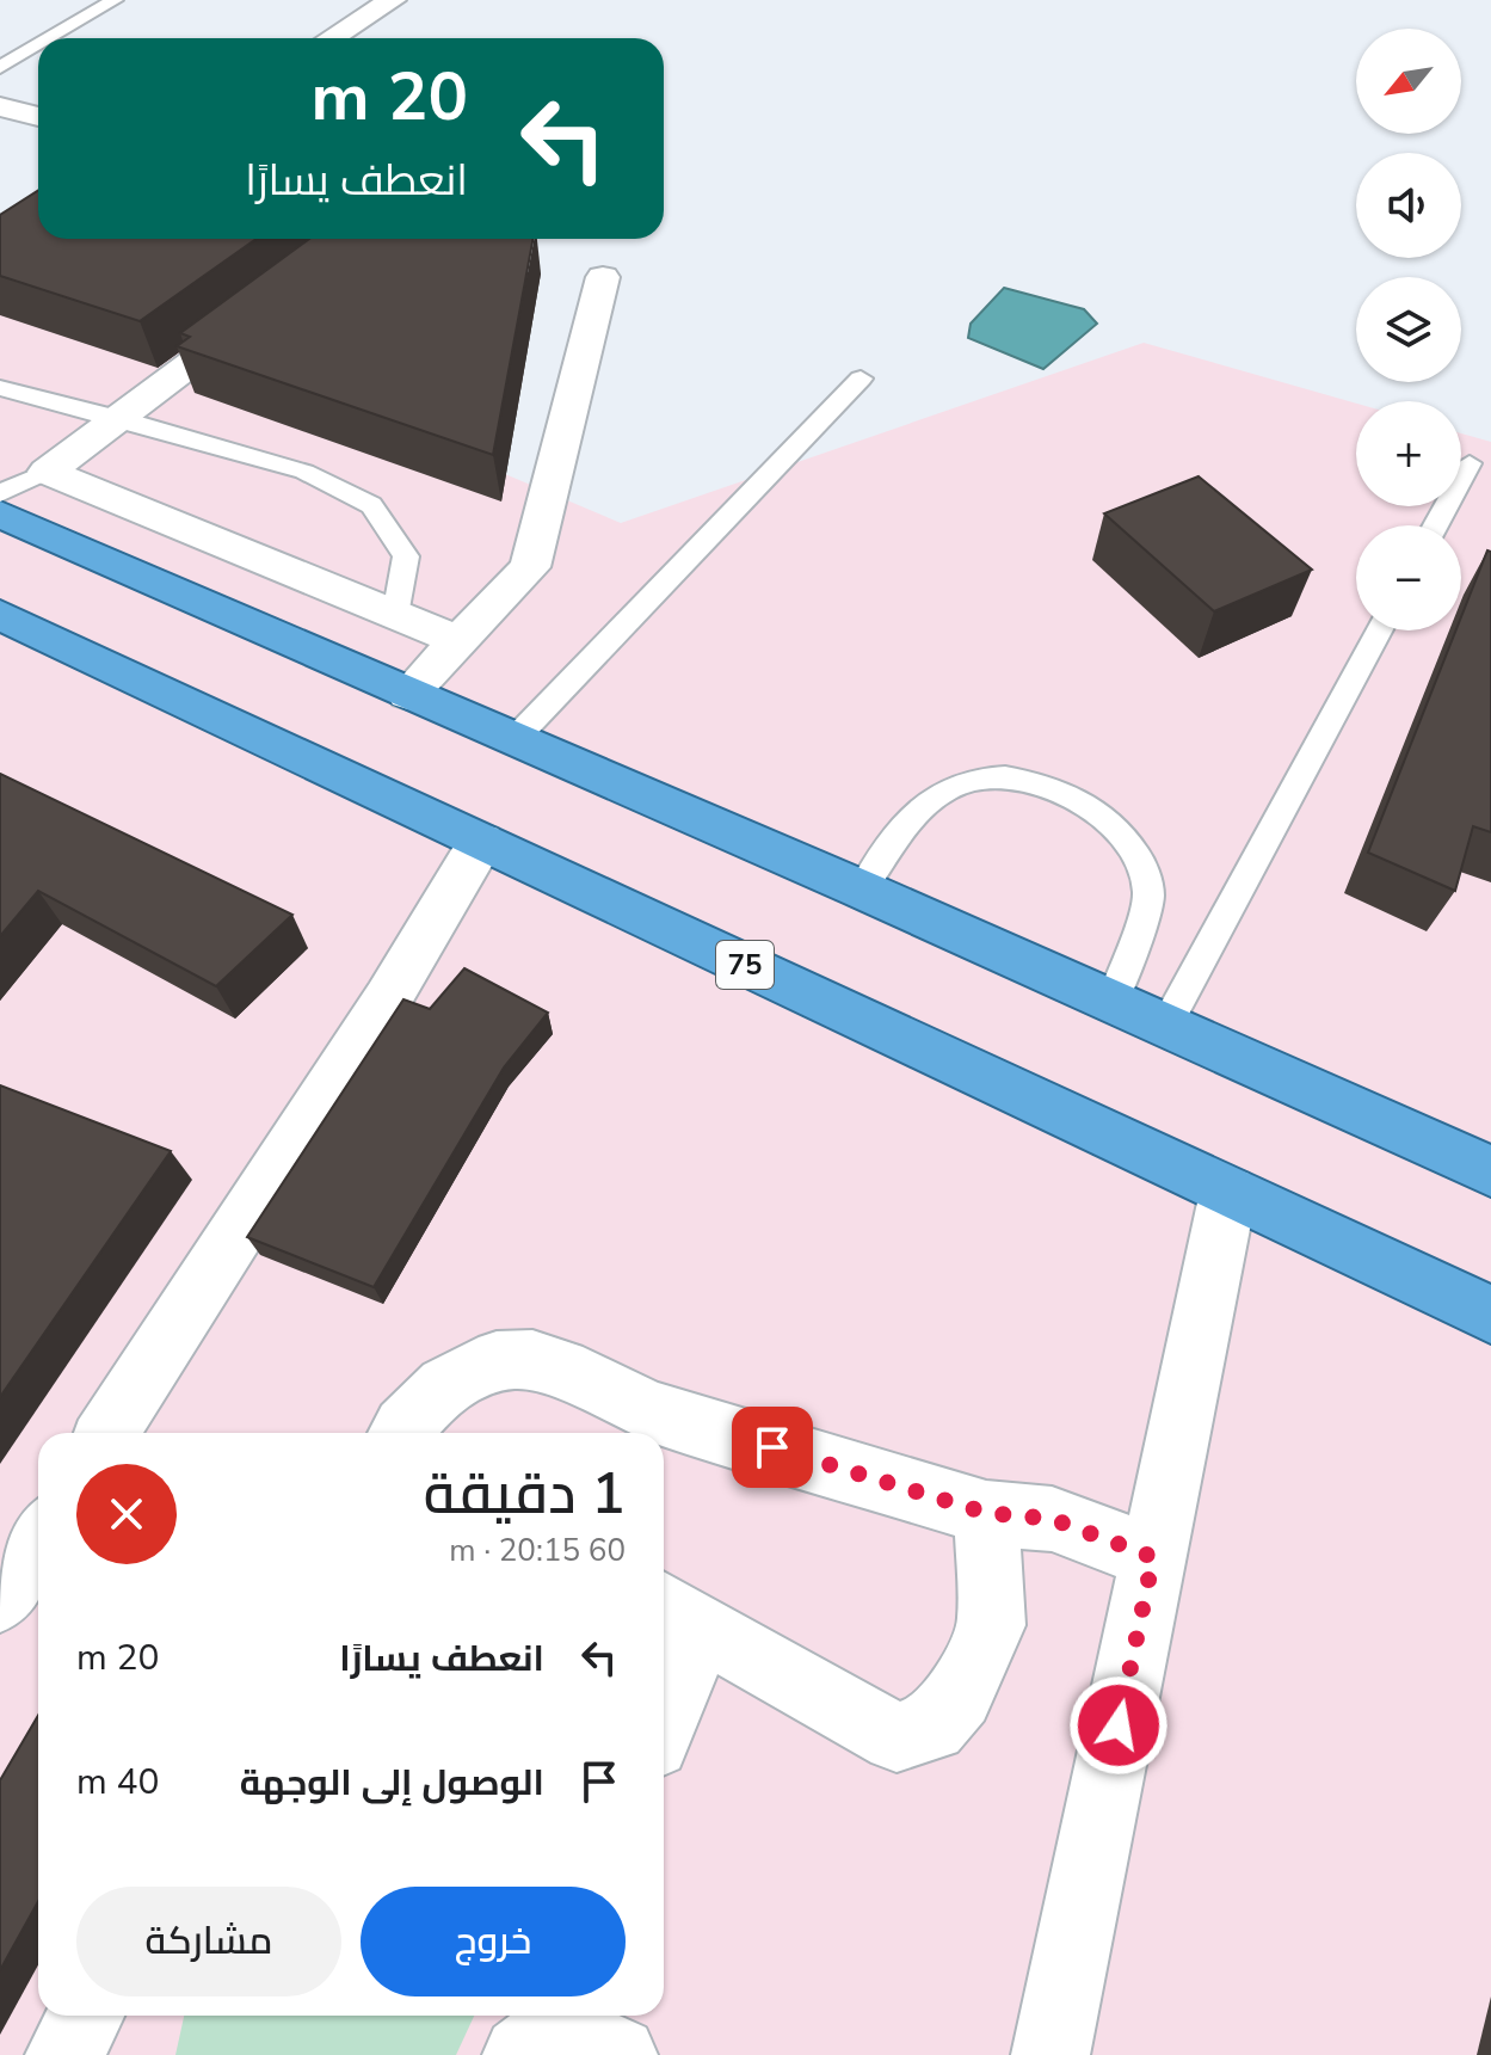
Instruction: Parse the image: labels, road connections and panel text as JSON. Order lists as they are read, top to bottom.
{
  "streets": {
    "highway": ["75"]
  },
  "north": "bottom left",
  "page": {
    "map_buttons": ["+", "−"],
    "turn": ["20 m", "انعطف يسارًا"],
    "heading": ["1 دقيقة", "60 m · 20:15"],
    "list": [
      {
        "name": "انعطف يسارًا",
        "value": "20 m"
      },
      {
        "name": "الوصول إلى الوجهة",
        "value": "40 m"
      }
    ],
    "buttons": ["خروج", "مشاركة"]
  }
}
